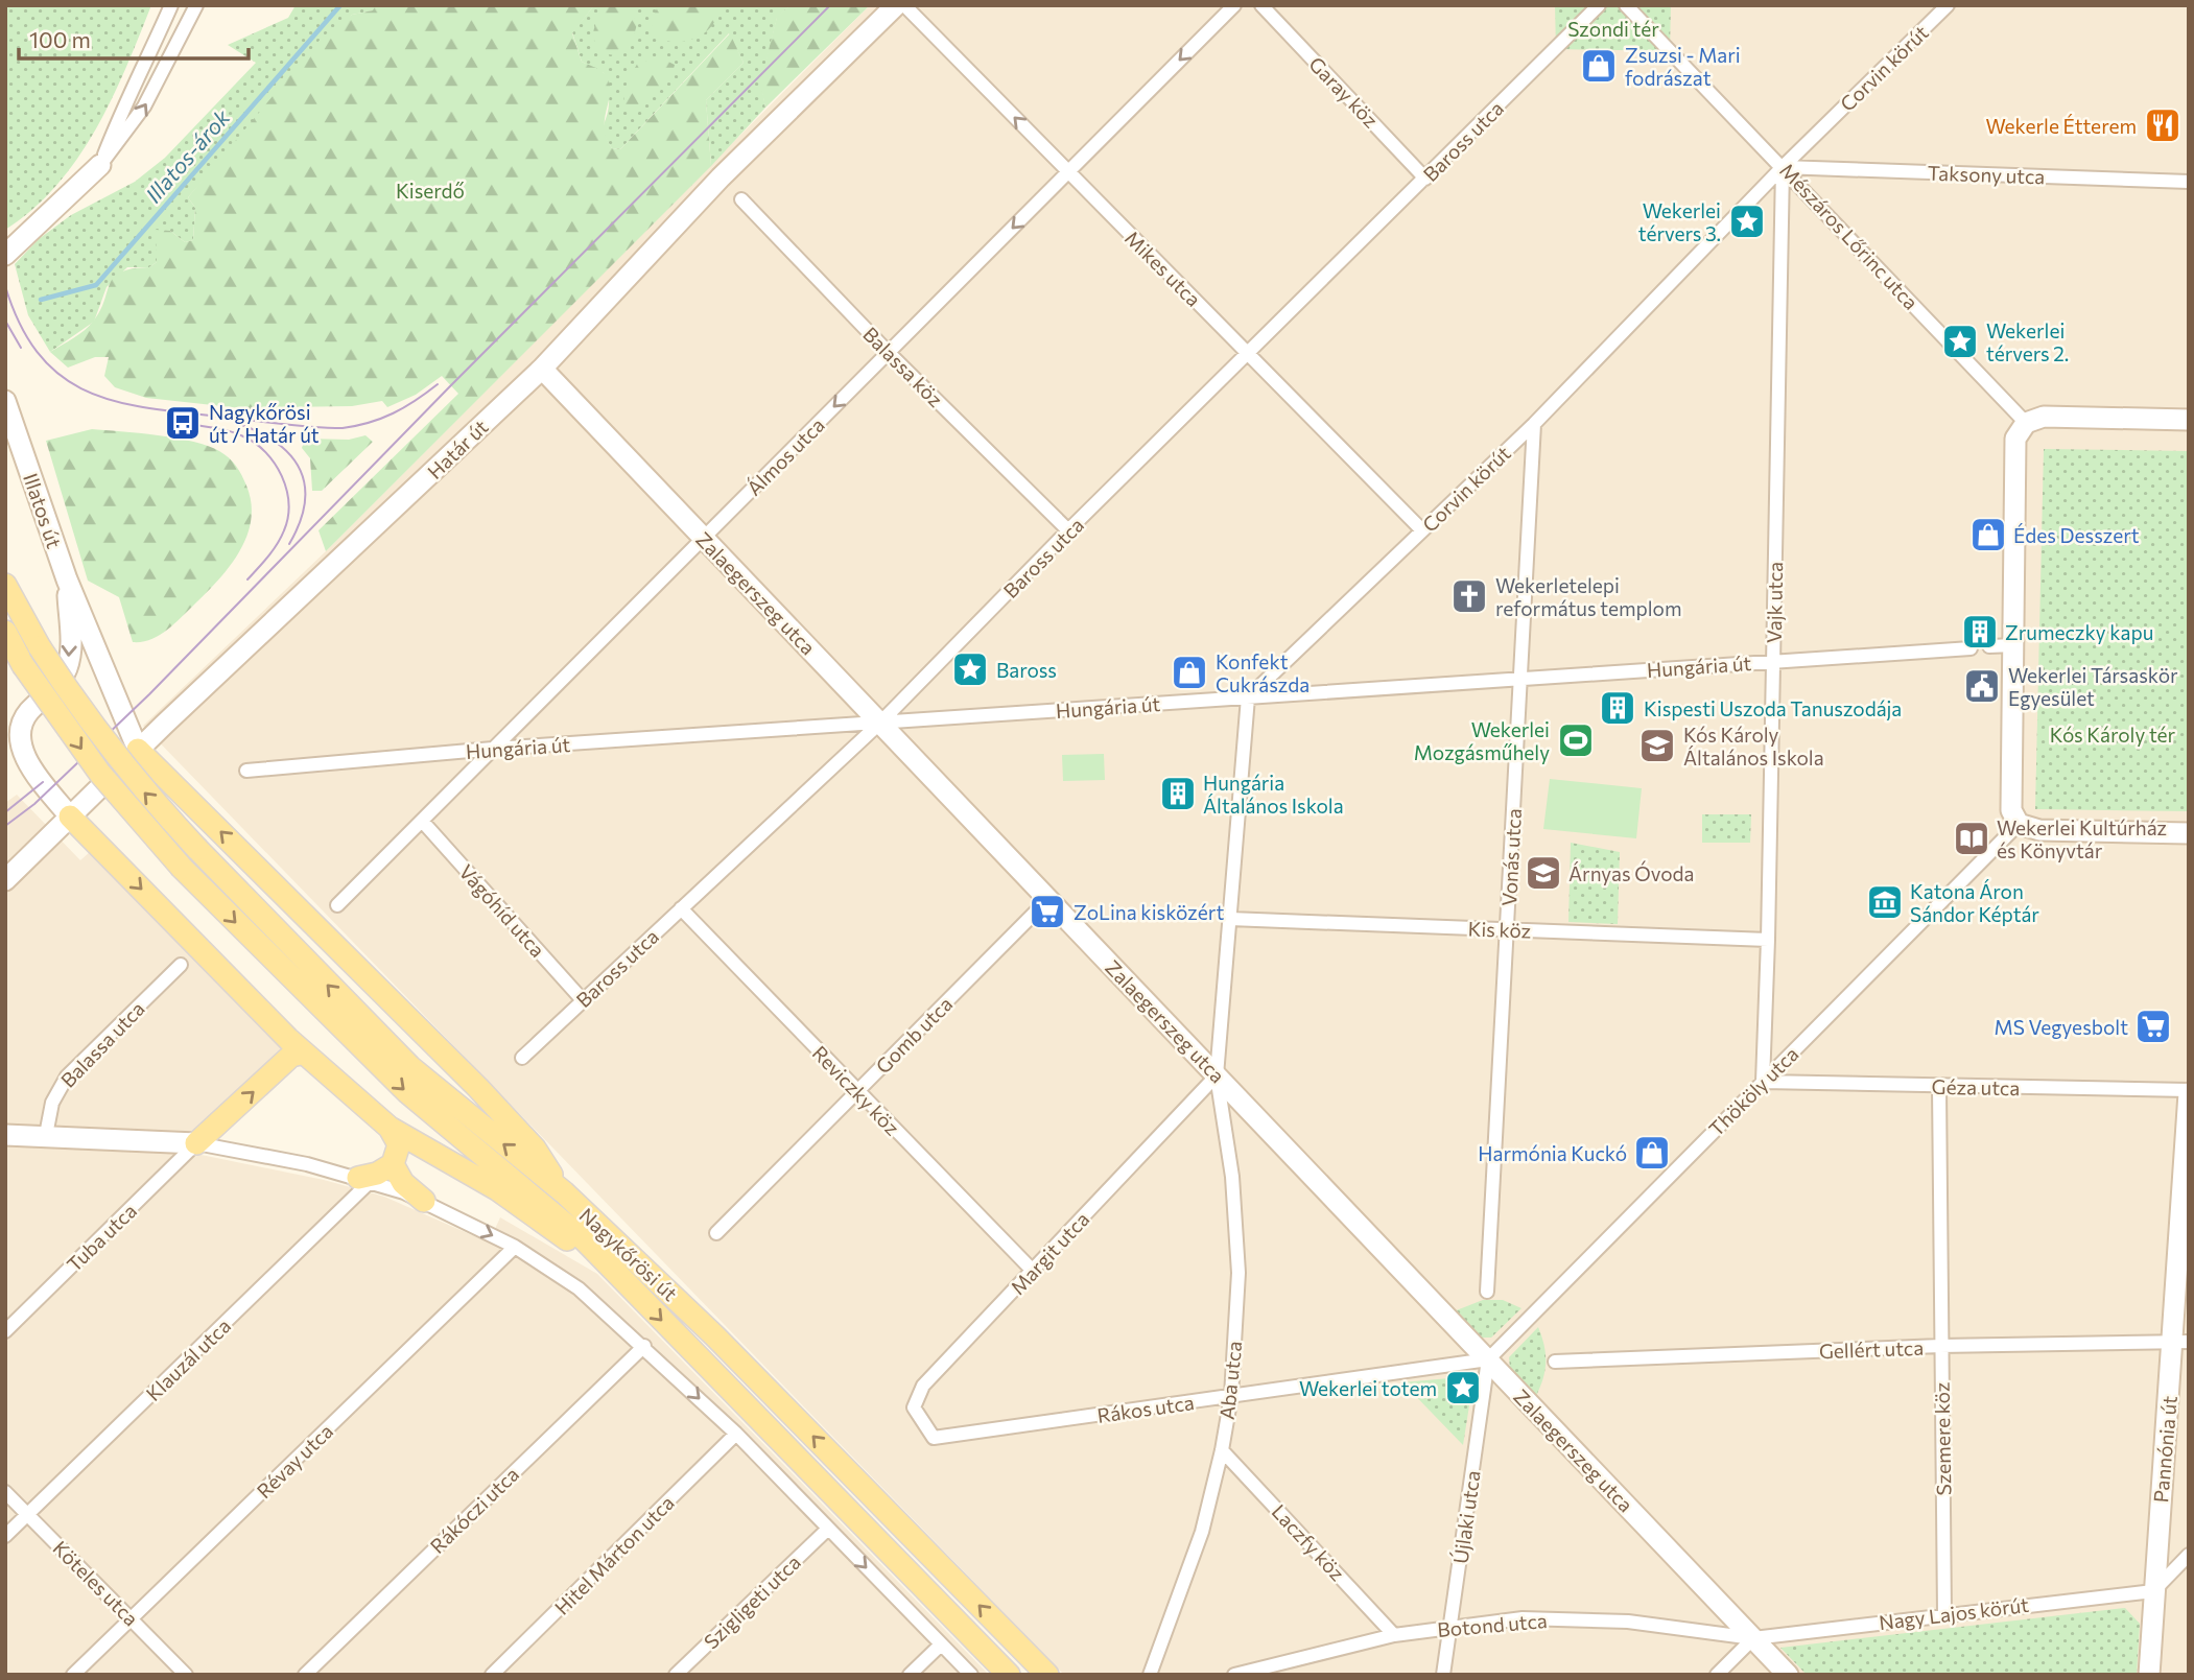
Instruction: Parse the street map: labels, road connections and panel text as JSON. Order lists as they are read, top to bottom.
{
  "streets": {
    "main road": ["Nagykőrösi út"],
    "street": [
      "Corvin körút",
      "Garay köz",
      "Baross utca",
      "Taksony utca",
      "Mészáros Lőrinc utca",
      "Mikes utca",
      "Balassa köz",
      "Határ út",
      "Álmos utca",
      "Illatos út",
      "Zalaegerszeg utca",
      "Vajk utca",
      "Hungária út",
      "Vonás utca",
      "Vágóhíd utca",
      "Kis köz",
      "Gomb utca",
      "Balassa utca",
      "Géza utca",
      "Reviczky köz",
      "Thököly utca",
      "Tuba utca",
      "Margit utca",
      "Gellért utca",
      "Klauzál utca",
      "Aba utca",
      "Rákos utca",
      "Szemere köz",
      "Pannónia út",
      "Révay utca",
      "Rákóczi utca",
      "Újlaki utca",
      "Laczfy köz",
      "Hitel Márton utca",
      "Köteles utca",
      "Szigligeti utca",
      "Nagy Lajos körút",
      "Botond utca"
    ]
  },
  "crossings": [
    ["Corvin körút", "Taksony utca"],
    ["Corvin körút", "Mészáros Lőrinc utca"],
    ["Corvin körút", "Mikes utca"],
    ["Corvin körút", "Vajk utca"],
    ["Corvin körút", "Hungária út"],
    ["Corvin körút", "Vonás utca"],
    ["Garay köz", "Baross utca"],
    ["Baross utca", "Mikes utca"],
    ["Baross utca", "Balassa köz"],
    ["Baross utca", "Zalaegerszeg utca"],
    ["Baross utca", "Hungária út"],
    ["Baross utca", "Vágóhíd utca"],
    ["Baross utca", "Reviczky köz"],
    ["Taksony utca", "Mészáros Lőrinc utca"],
    ["Taksony utca", "Vajk utca"],
    ["Mészáros Lőrinc utca", "Vajk utca"],
    ["Mikes utca", "Álmos utca"],
    ["Balassa köz", "Álmos utca"],
    ["Határ út", "Illatos út"],
    ["Határ út", "Zalaegerszeg utca"],
    ["Álmos utca", "Zalaegerszeg utca"],
    ["Álmos utca", "Hungária út"],
    ["Álmos utca", "Vágóhíd utca"],
    ["Zalaegerszeg utca", "Hungária út"],
    ["Zalaegerszeg utca", "Gomb utca"],
    ["Zalaegerszeg utca", "Thököly utca"],
    ["Zalaegerszeg utca", "Margit utca"],
    ["Zalaegerszeg utca", "Aba utca"],
    ["Zalaegerszeg utca", "Rákos utca"],
    ["Zalaegerszeg utca", "Újlaki utca"],
    ["Zalaegerszeg utca", "Nagy Lajos körút"],
    ["Zalaegerszeg utca", "Botond utca"],
    ["Vajk utca", "Hungária út"],
    ["Vajk utca", "Kis köz"],
    ["Vajk utca", "Géza utca"],
    ["Vajk utca", "Thököly utca"],
    ["Hungária út", "Vonás utca"],
    ["Vonás utca", "Kis köz"],
    ["Gomb utca", "Reviczky köz"],
    ["Géza utca", "Thököly utca"],
    ["Géza utca", "Szemere köz"],
    ["Géza utca", "Pannónia út"],
    ["Reviczky köz", "Margit utca"],
    ["Thököly utca", "Rákos utca"],
    ["Thököly utca", "Újlaki utca"],
    ["Margit utca", "Aba utca"],
    ["Margit utca", "Rákos utca"],
    ["Gellért utca", "Szemere köz"],
    ["Gellért utca", "Pannónia út"],
    ["Klauzál utca", "Köteles utca"],
    ["Aba utca", "Rákos utca"],
    ["Aba utca", "Laczfy köz"],
    ["Rákos utca", "Újlaki utca"],
    ["Szemere köz", "Nagy Lajos körút"],
    ["Pannónia út", "Nagy Lajos körút"],
    ["Révay utca", "Köteles utca"],
    ["Újlaki utca", "Botond utca"],
    ["Laczfy köz", "Botond utca"],
    ["Nagy Lajos körút", "Botond utca"]
  ],
  "one_way": ["Álmos utca"],
  "water": ["Illatos-árok"],
  "parks": ["Szondi tér", "Kiserdő", "Kós Károly tér"],
  "places": {
    "shop": [
      "Zsuzsi - Mari fodrászat",
      "Édes Desszert",
      "Konfekt Cukrászda",
      "Harmónia Kuckó"
    ],
    "restaurant": ["Wekerle Étterem"],
    "place": [
      "Wekerlei térvers 3.",
      "Wekerlei térvers 2.",
      "Baross",
      "Wekerlei totem"
    ],
    "bus stop": ["Nagykőrösi út / Határ út"],
    "church": ["Wekerletelepi református templom"],
    "building": ["Zrumeczky kapu", "Kispesti Uszoda Tanuszodája", "Hungária Általános Iskola"],
    "public building": ["Wekerlei Társaskör Egyesület"],
    "sports": ["Wekerlei Mozgásműhely"],
    "school or university": ["Kós Károly Általános Iskola", "Árnyas Óvoda"],
    "library": ["Wekerlei Kultúrház és Könyvtár"],
    "museum": ["Katona Áron Sándor Képtár"],
    "supermarket": ["ZoLina kisközért", "MS Vegyesbolt"]
  },
  "scale_bar": "100 m"
}
